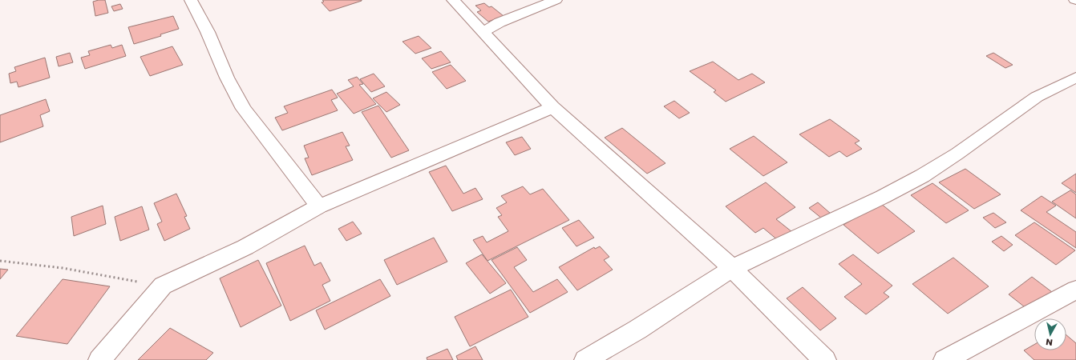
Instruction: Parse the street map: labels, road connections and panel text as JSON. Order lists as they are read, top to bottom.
{
  "north": "bottom"
}
